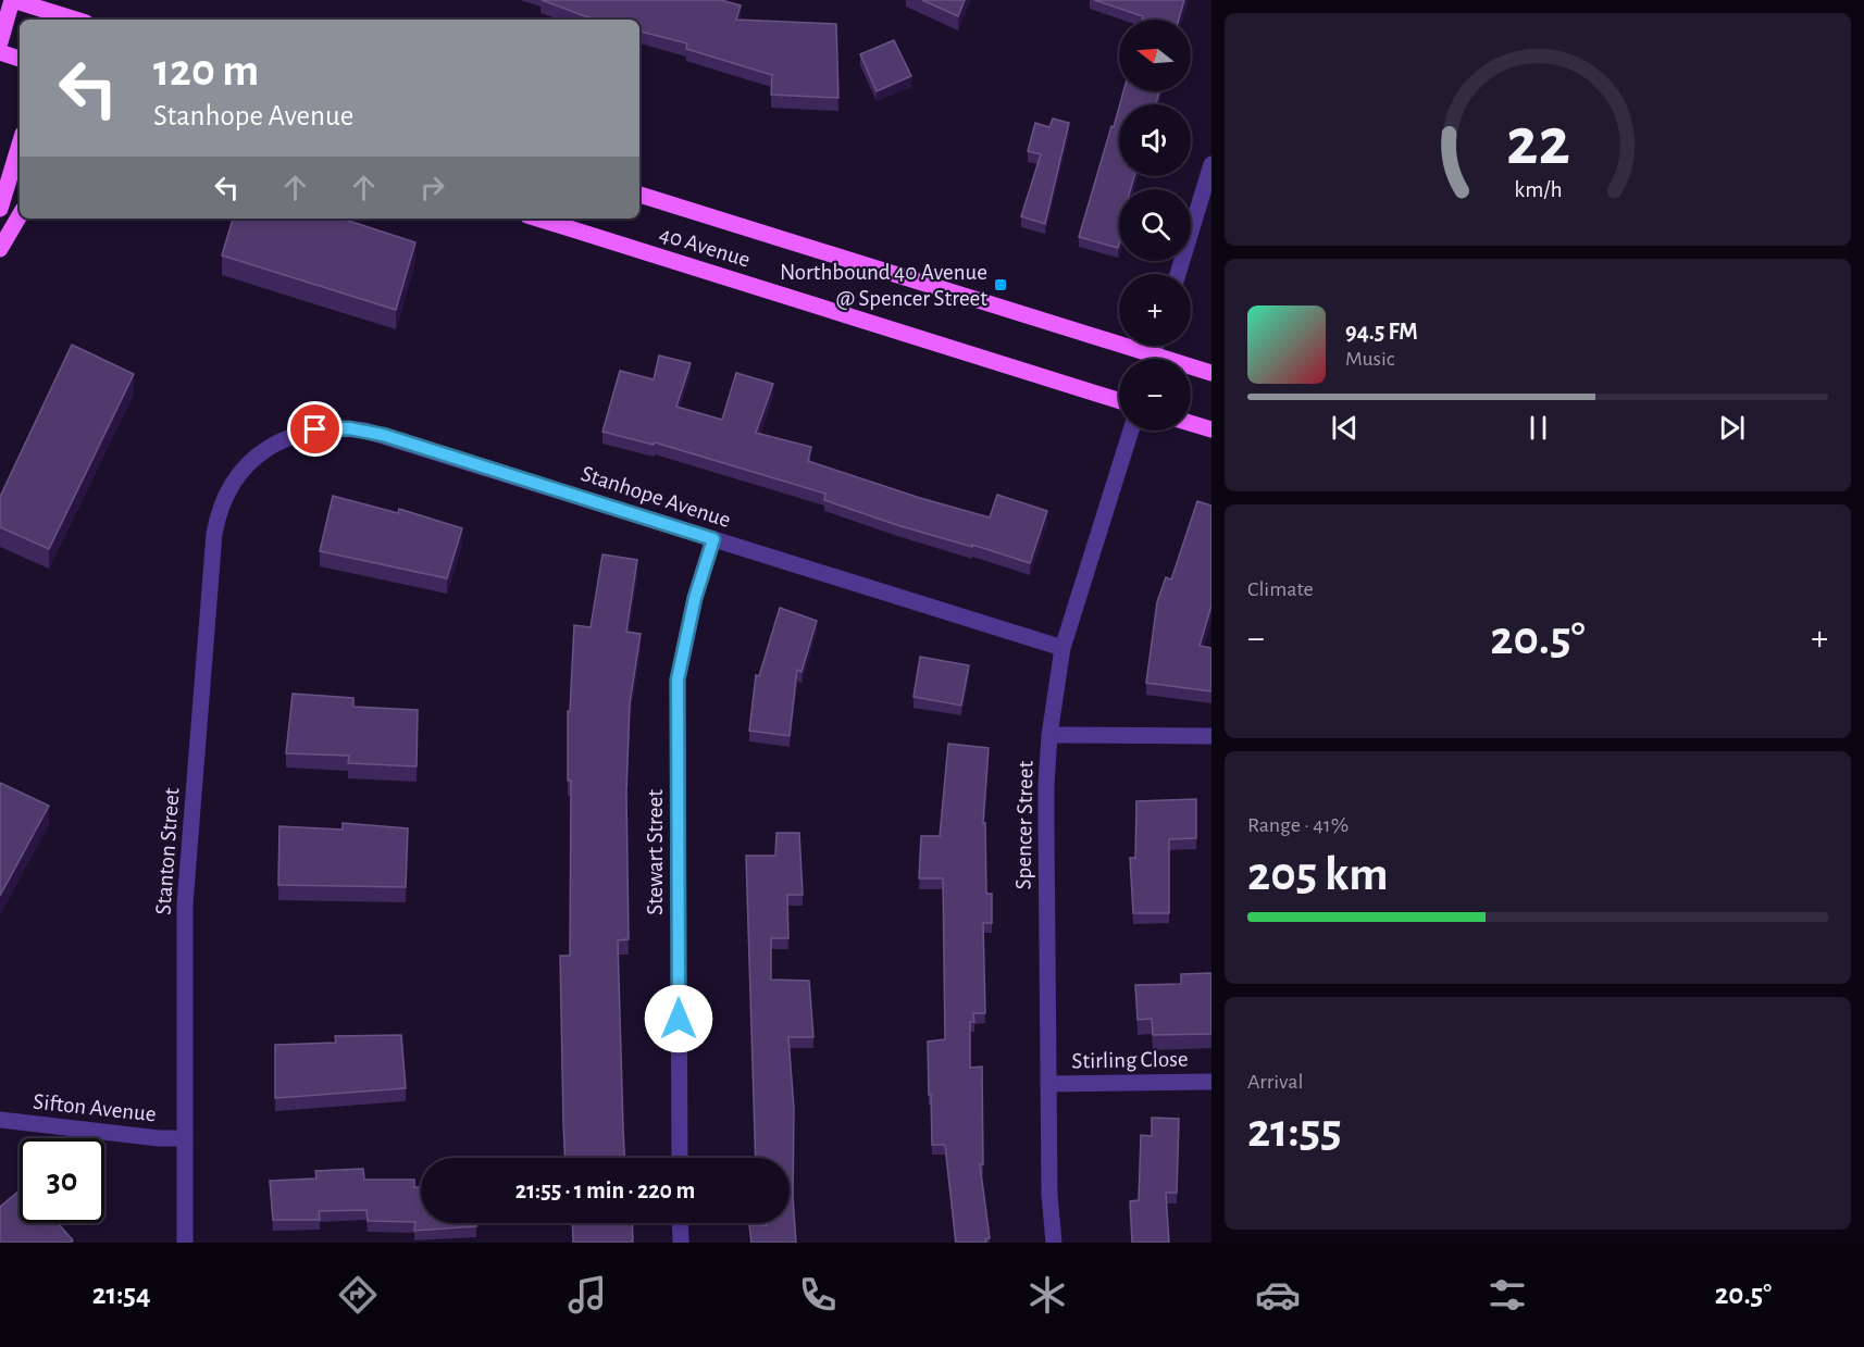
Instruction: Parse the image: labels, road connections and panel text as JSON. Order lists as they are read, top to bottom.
{
  "streets": {
    "main road": ["40 Avenue"],
    "street": [
      "Stanhope Avenue",
      "Spencer Street",
      "Stanton Street",
      "Stewart Street",
      "Stirling Close",
      "Sifton Avenue"
    ]
  },
  "crossings": [
    ["Stanhope Avenue", "Spencer Street"],
    ["Stanhope Avenue", "Stanton Street"],
    ["Stanhope Avenue", "Stewart Street"],
    ["Spencer Street", "Stirling Close"],
    ["Stanton Street", "Sifton Avenue"]
  ],
  "places": {
    "transit": ["Northbound 40 Avenue @ Spencer Street"]
  },
  "north": "left",
  "page": {
    "map_buttons": ["+", "−"],
    "turn": ["120 m", "Stanhope Avenue"],
    "song": ["94.5 FM", "Music"],
    "tile": [
      "Climate",
      ["Range · 41%", "205 km"],
      ["Arrival", "21:55"]
    ],
    "heat": ["−", "20.5°", "+"],
    "limit": "30",
    "trip": "21:55 · 1 min · 220 m",
    "tabs": ["21:54", "20.5°"],
    "gauge": ["22", "km/h"]
  }
}
